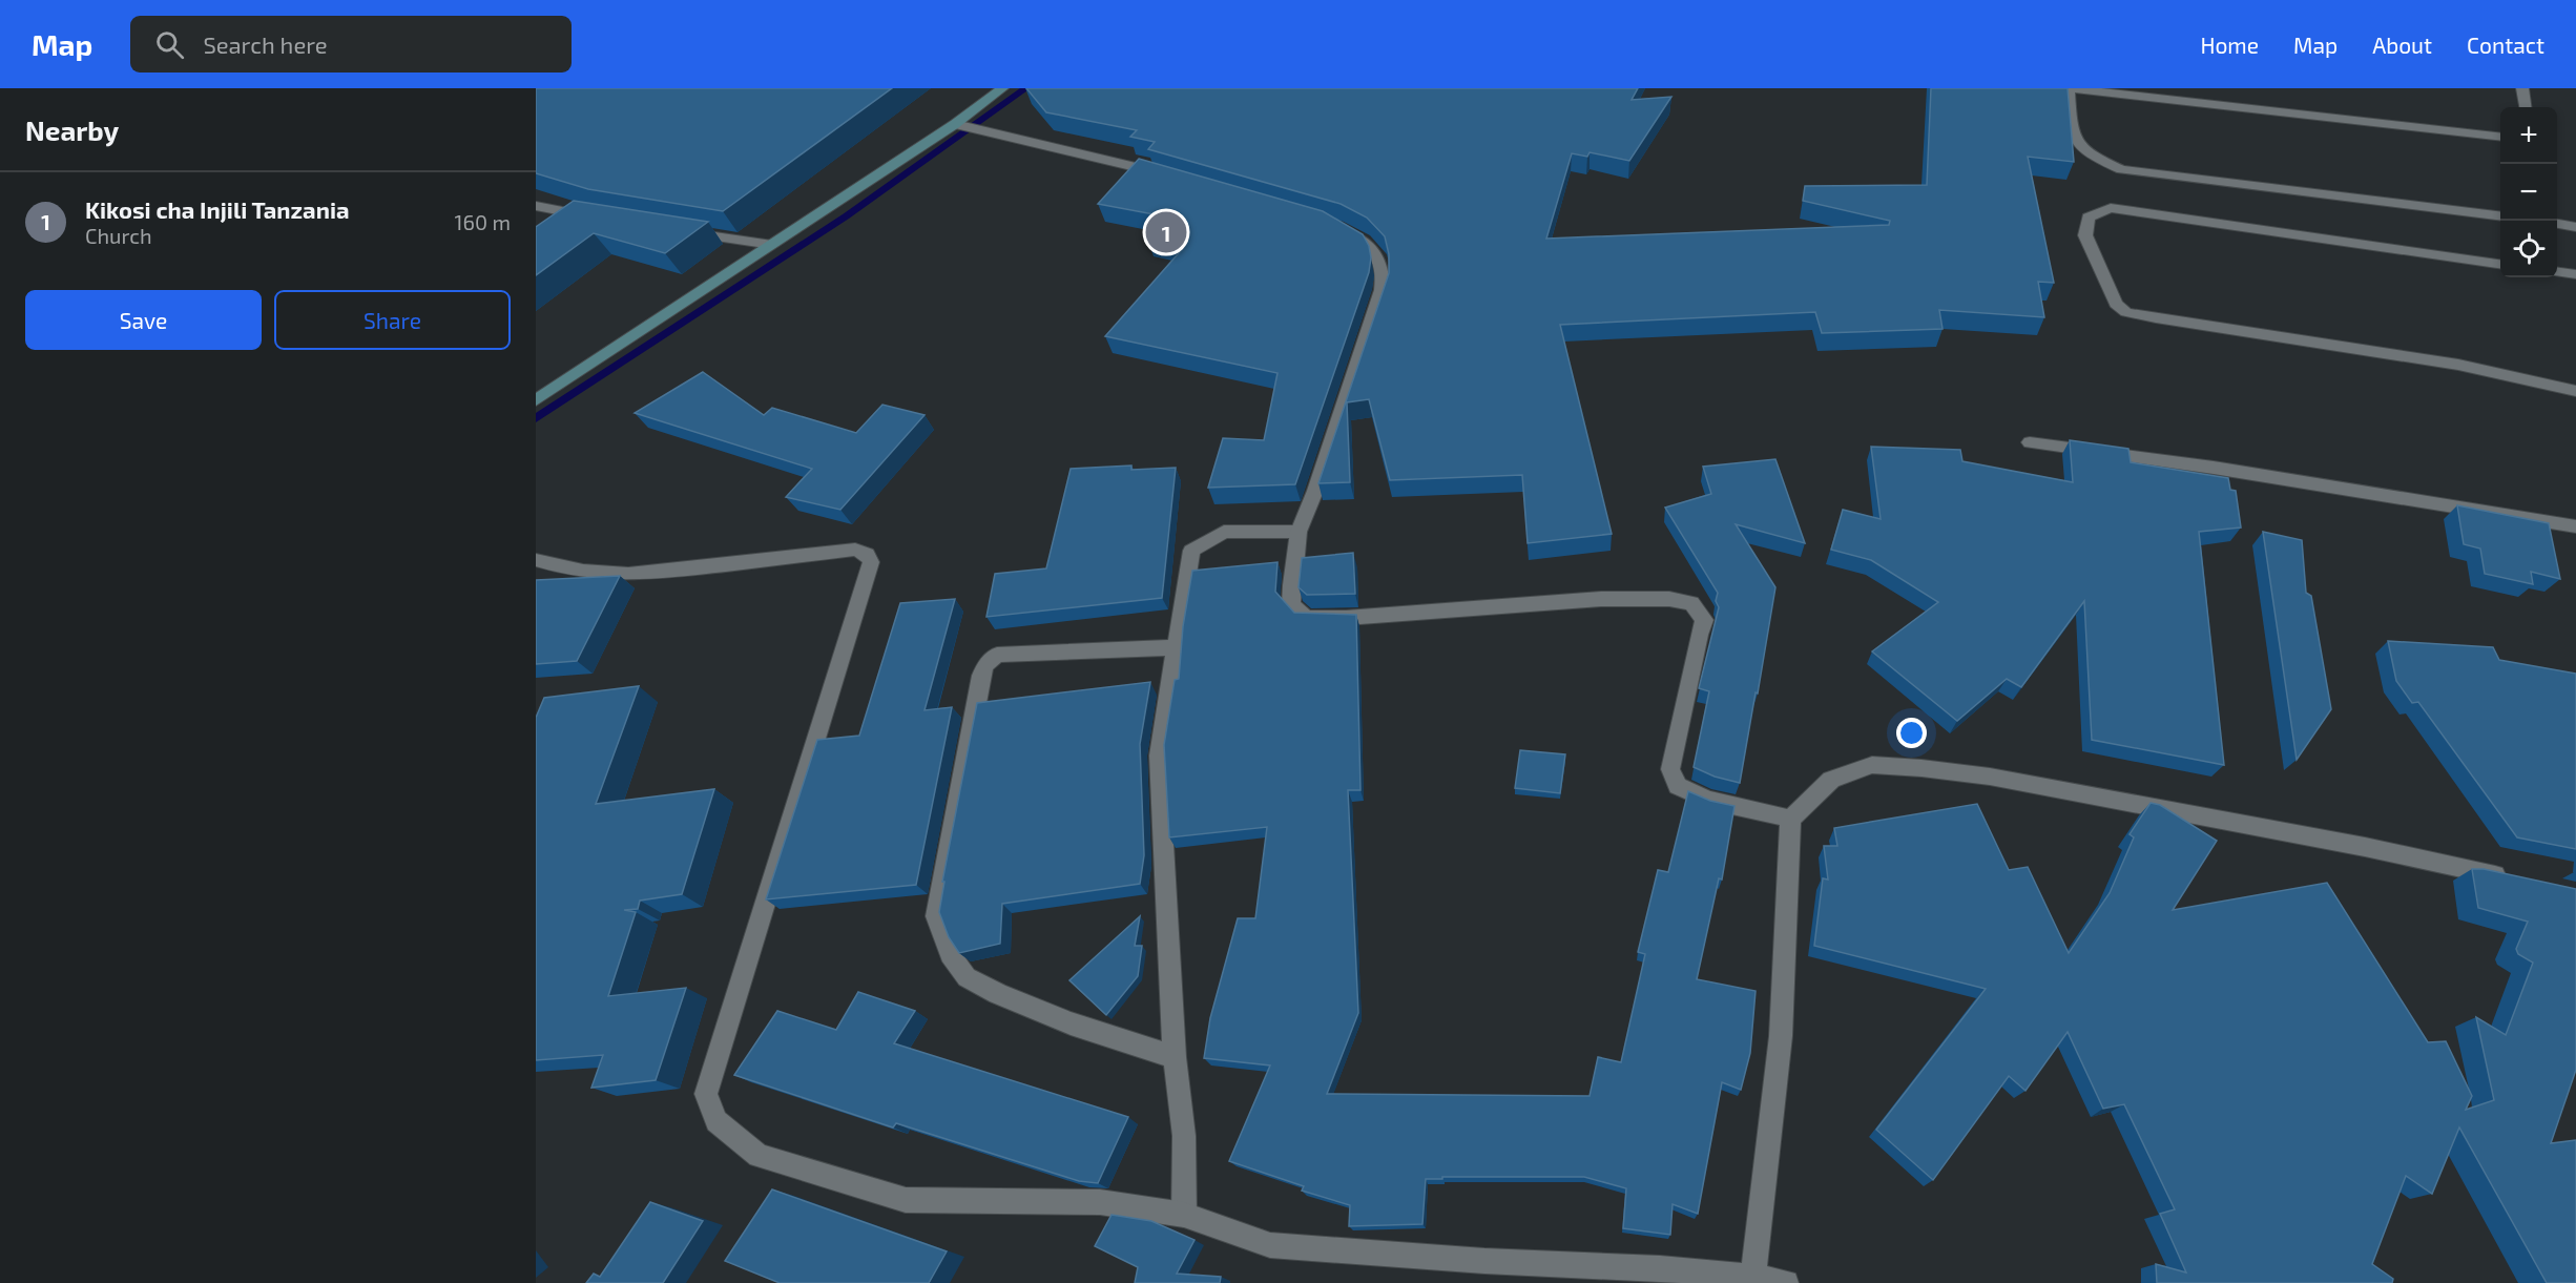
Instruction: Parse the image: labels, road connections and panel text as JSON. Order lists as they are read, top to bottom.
{
  "page": {
    "header": "Map",
    "search": "Search here",
    "nav": [
      "Home",
      "Map",
      "About",
      "Contact"
    ],
    "heading": "Nearby",
    "map_buttons": ["+", "−"],
    "list": [
      {
        "mark": "1",
        "name": "Kikosi cha Injili Tanzania",
        "note": "Church",
        "value": "160 m"
      }
    ],
    "pins": "1",
    "buttons": ["Save", "Share"]
  }
}
